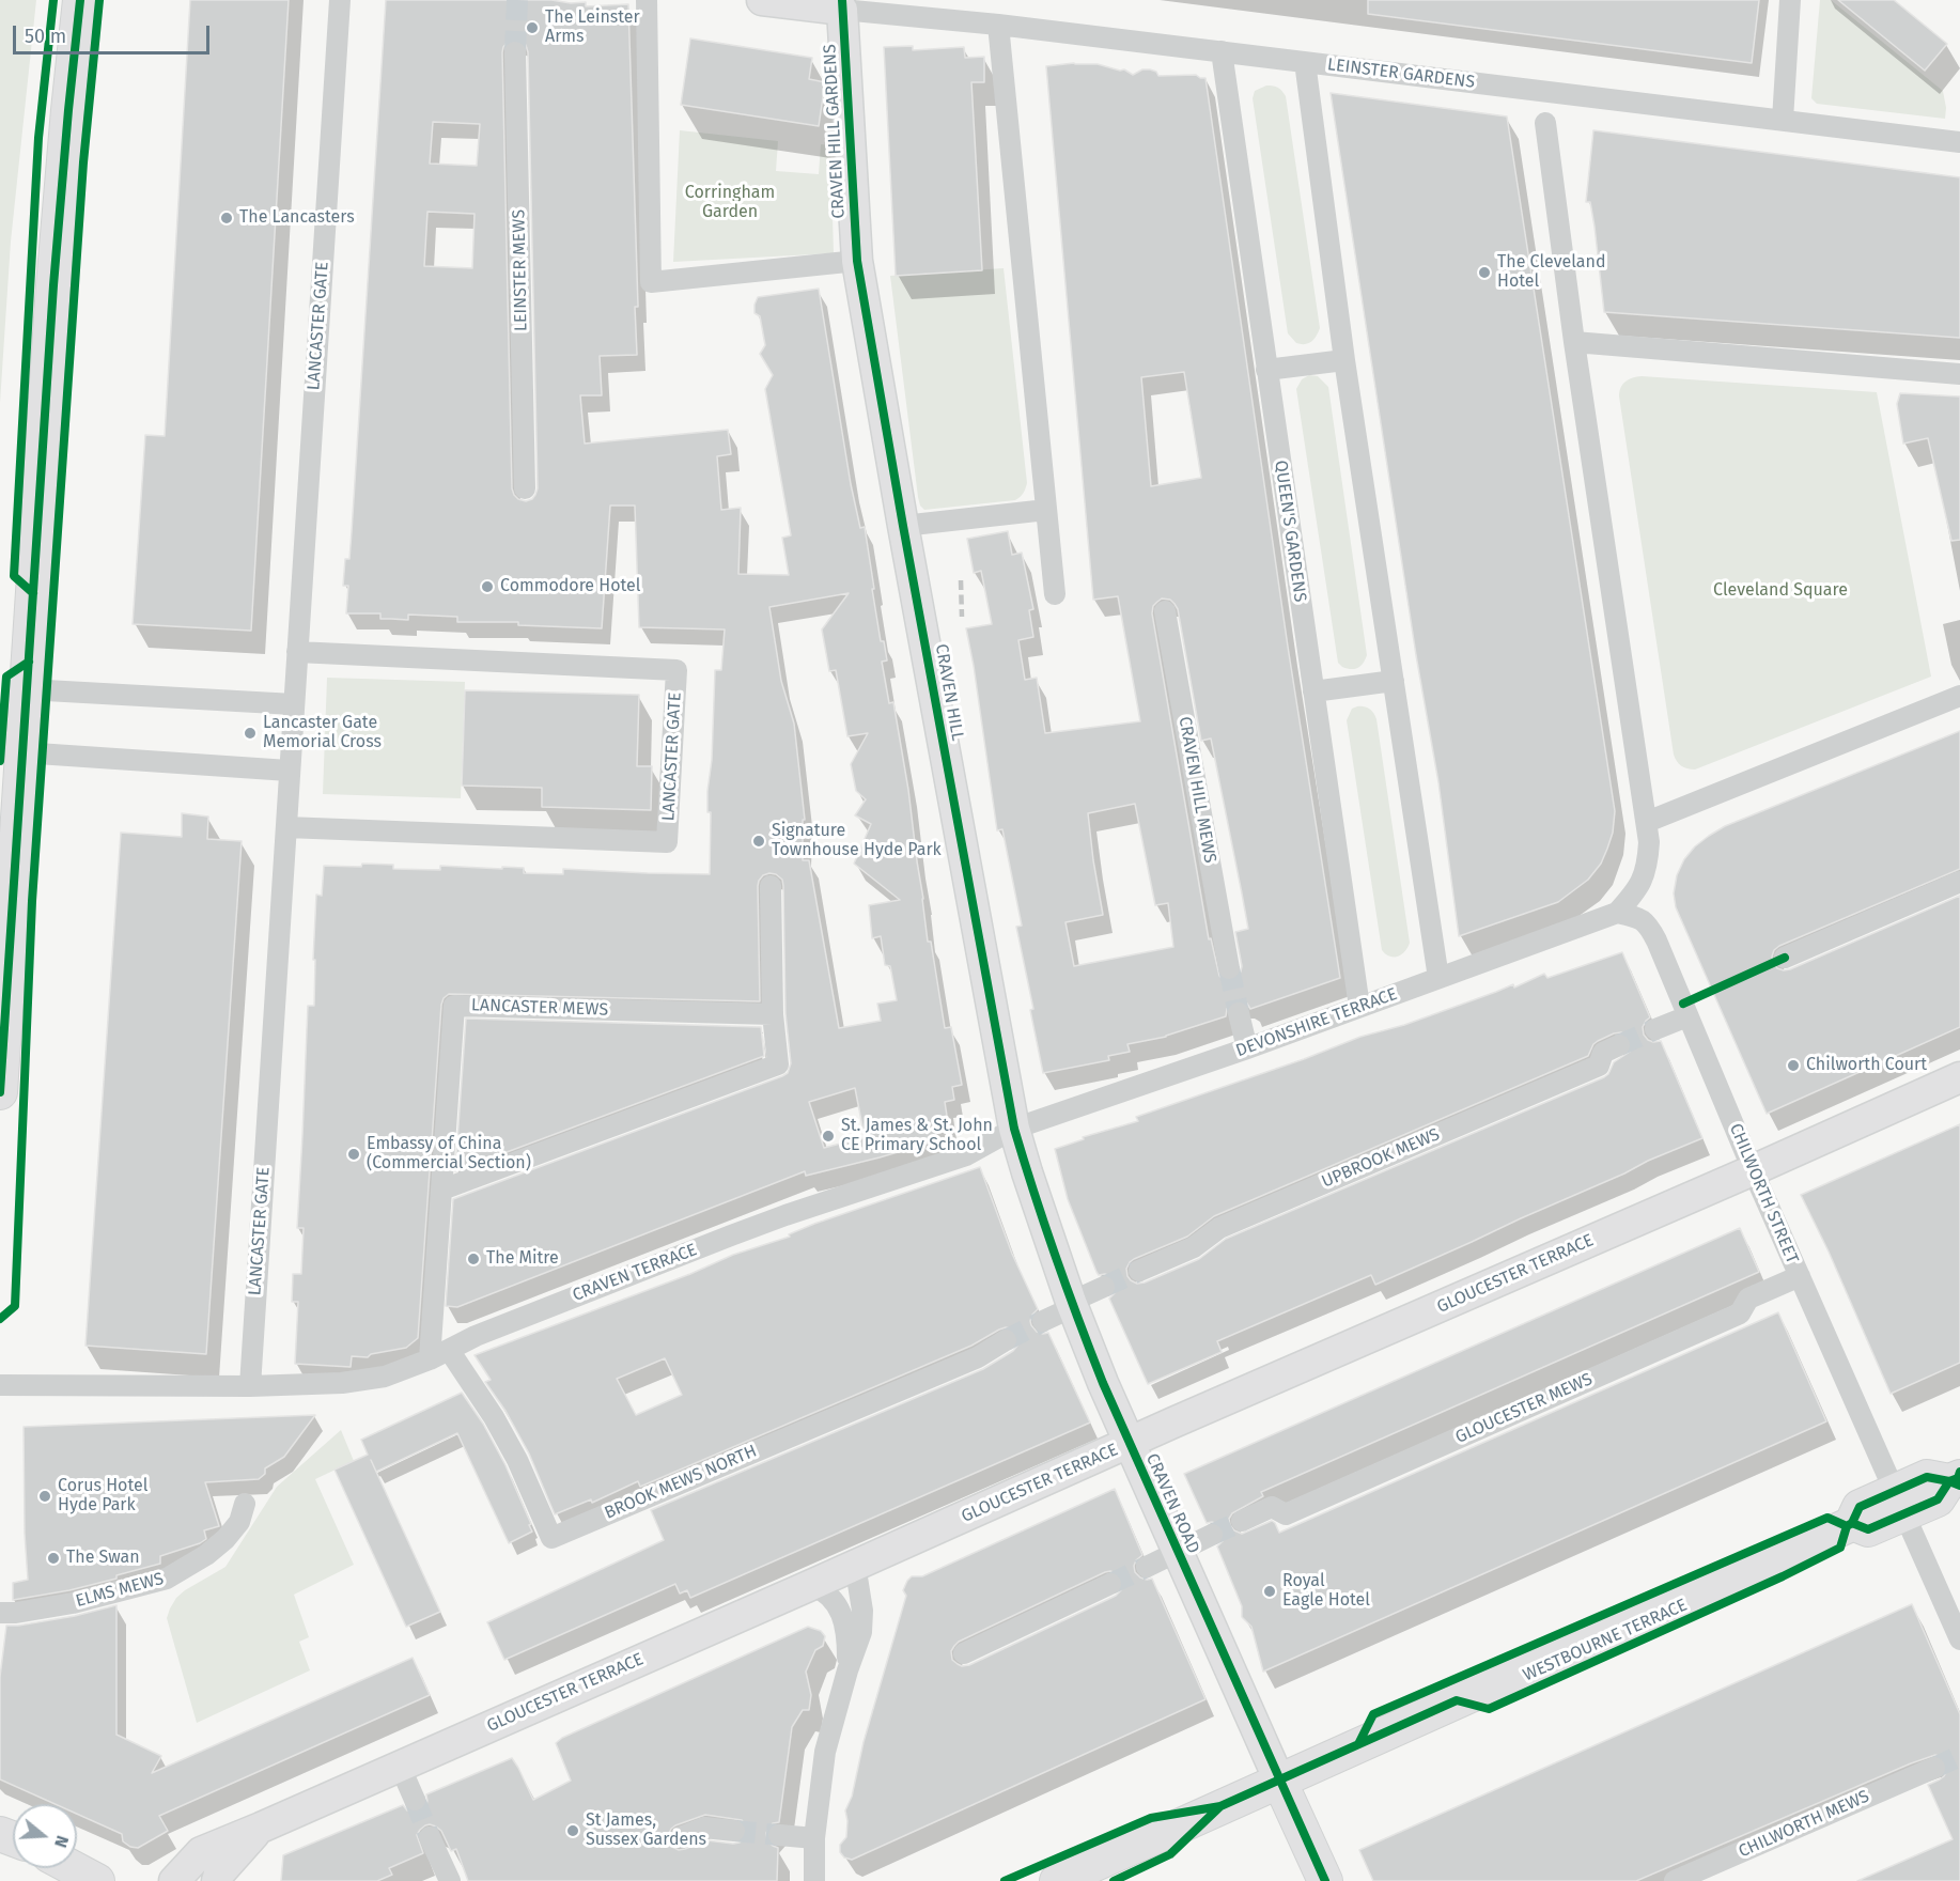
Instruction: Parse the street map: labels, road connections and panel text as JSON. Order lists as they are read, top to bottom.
{
  "streets": {
    "main road": ["CRAVEN ROAD", "WESTBOURNE TERRACE"],
    "street": [
      "LEINSTER GARDENS",
      "CRAVEN HILL GARDENS",
      "LEINSTER MEWS",
      "LANCASTER GATE",
      "QUEEN'S GARDENS",
      "CRAVEN HILL",
      "CRAVEN HILL MEWS",
      "LANCASTER MEWS",
      "DEVONSHIRE TERRACE",
      "UPBROOK MEWS",
      "CHILWORTH STREET",
      "CRAVEN TERRACE",
      "GLOUCESTER TERRACE",
      "GLOUCESTER MEWS",
      "BROOK MEWS NORTH",
      "ELMS MEWS",
      "CHILWORTH MEWS"
    ]
  },
  "crossings": [
    ["LEINSTER GARDENS", "CRAVEN HILL GARDENS"],
    ["LEINSTER GARDENS", "QUEEN'S GARDENS"],
    ["CRAVEN HILL GARDENS", "CRAVEN HILL"],
    ["LANCASTER GATE", "CRAVEN TERRACE"],
    ["QUEEN'S GARDENS", "DEVONSHIRE TERRACE"],
    ["CRAVEN HILL", "DEVONSHIRE TERRACE"],
    ["CRAVEN HILL", "CRAVEN TERRACE"],
    ["CRAVEN HILL", "CRAVEN ROAD"],
    ["LANCASTER MEWS", "CRAVEN TERRACE"],
    ["DEVONSHIRE TERRACE", "CHILWORTH STREET"],
    ["DEVONSHIRE TERRACE", "CRAVEN TERRACE"],
    ["DEVONSHIRE TERRACE", "CRAVEN ROAD"],
    ["CHILWORTH STREET", "GLOUCESTER TERRACE"],
    ["CHILWORTH STREET", "GLOUCESTER MEWS"],
    ["CHILWORTH STREET", "WESTBOURNE TERRACE"],
    ["CRAVEN TERRACE", "BROOK MEWS NORTH"],
    ["CRAVEN TERRACE", "CRAVEN ROAD"],
    ["GLOUCESTER TERRACE", "CRAVEN ROAD"],
    ["CRAVEN ROAD", "WESTBOURNE TERRACE"]
  ],
  "parks": ["Corringham Garden", "Cleveland Square"],
  "places": [
    "The Leinster Arms",
    "The Lancasters",
    "The Cleveland Hotel",
    "Commodore Hotel",
    "Lancaster Gate Memorial Cross",
    "Signature Townhouse Hyde Park",
    "Chilworth Court",
    "St. James & St. John CE Primary School",
    "Embassy of China (Commercial Section)",
    "The Mitre",
    "Corus Hotel Hyde Park",
    "The Swan",
    "Royal Eagle Hotel",
    "St James, Sussex Gardens"
  ],
  "scale_bar": "50 m",
  "north": "right"
}
